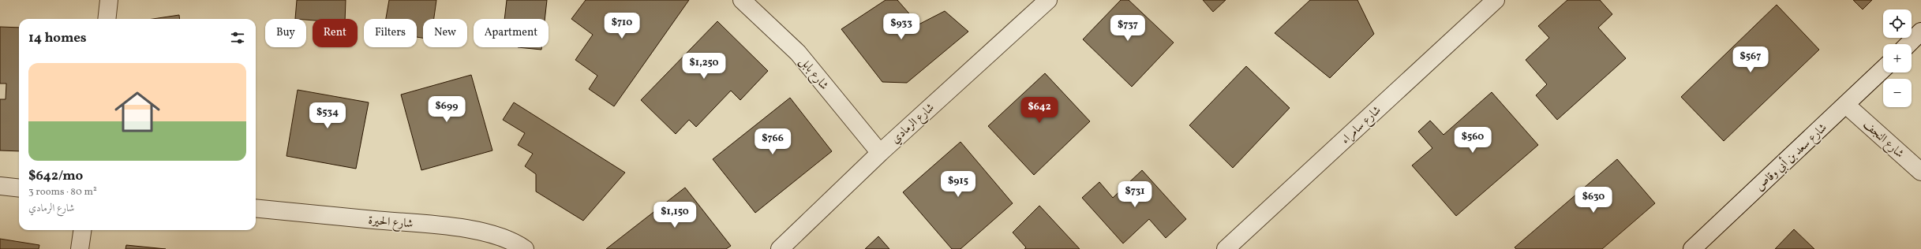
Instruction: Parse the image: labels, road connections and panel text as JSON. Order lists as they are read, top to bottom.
{
  "streets": {
    "street": [
      "شارع بابل",
      "شارع الرمادي",
      "شارع سامراء",
      "شارع النجف",
      "شارع سعد بن أبي وقاص",
      "شارع الحيرة"
    ]
  },
  "crossings": [
    ["شارع بابل", "شارع الرمادي"],
    ["شارع النجف", "شارع سعد بن أبي وقاص"]
  ],
  "page": {
    "map_buttons": ["+", "−"],
    "price": [
      "$710",
      "$933",
      "$737",
      "$567",
      "$1,250",
      "$699",
      "$642",
      "$534",
      "$560",
      "$766",
      "$915",
      "$731",
      "$630",
      "$1,150"
    ],
    "chip": [
      "Buy",
      "Rent",
      "Filters",
      "New",
      "Apartment"
    ],
    "heading": "14 homes",
    "list": [
      {
        "name": "$642/mo",
        "note": "3 rooms · 80 m² · شارع الرمادي"
      }
    ]
  }
}
